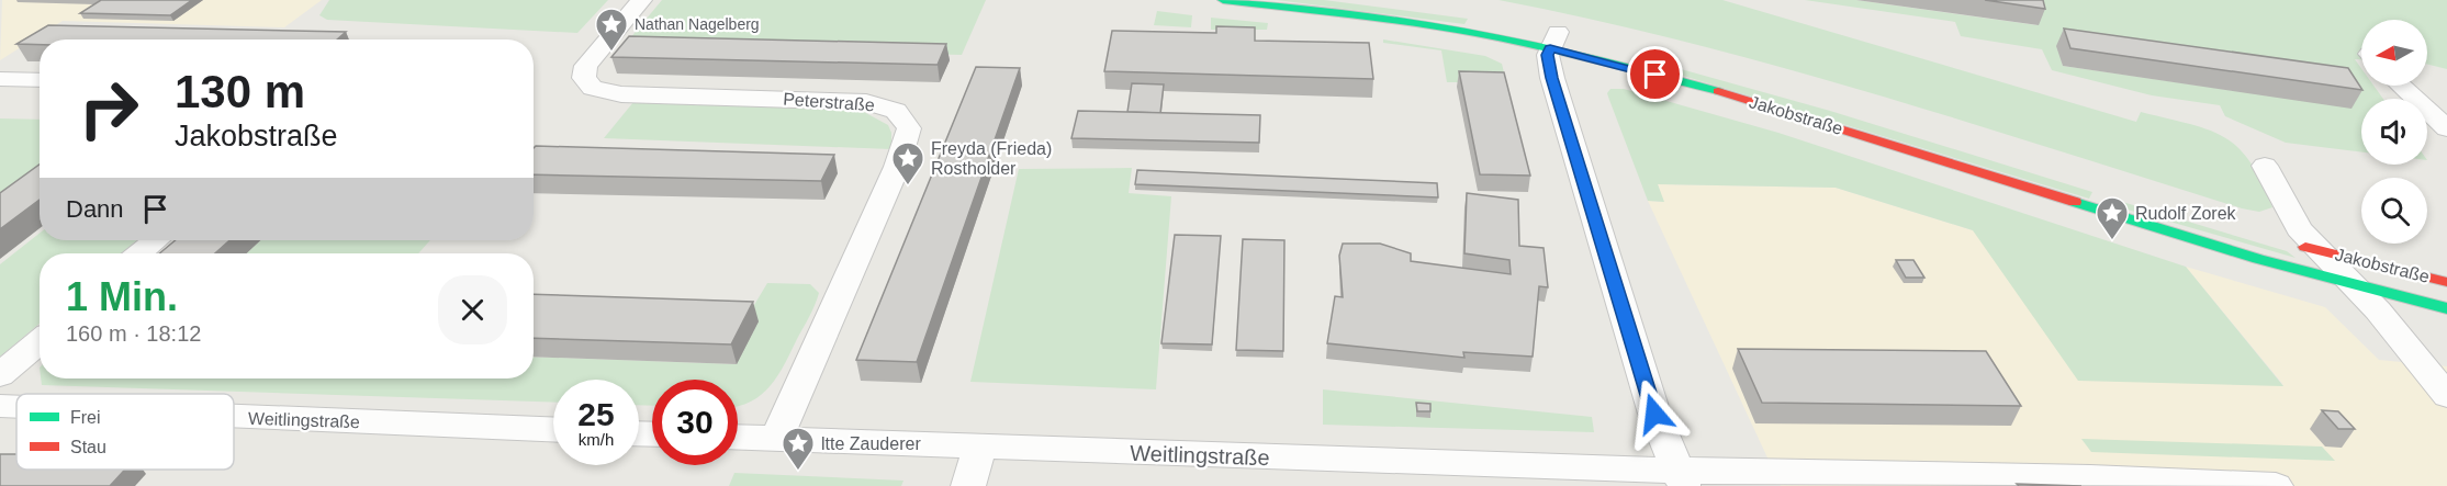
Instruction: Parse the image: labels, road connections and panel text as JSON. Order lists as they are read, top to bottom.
{
  "streets": {
    "street": ["Peterstraße", "Jakobstraße", "Weitlingstraße"]
  },
  "crossings": [
    ["Peterstraße", "Weitlingstraße"]
  ],
  "places": {
    "place": [
      "Nathan Nagelberg",
      "Freyda (Frieda) Rostholder",
      "Rudolf Zorek",
      "ltte Zauderer"
    ]
  },
  "legend": ["Frei", "Stau"],
  "north": "left",
  "page": {
    "turn": ["130 m", "Jakobstraße"],
    "then": "Dann",
    "heading": ["1 Min.", "160 m · 18:12"],
    "speed": "25 km/h",
    "limit": "30"
  }
}
